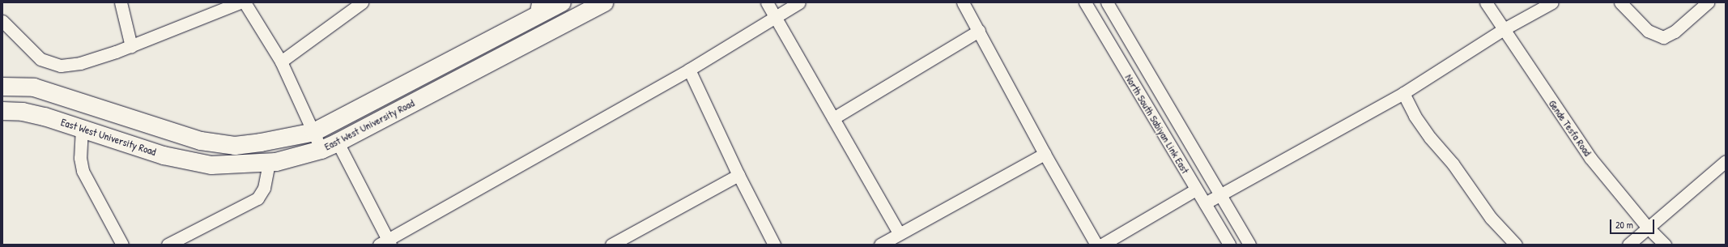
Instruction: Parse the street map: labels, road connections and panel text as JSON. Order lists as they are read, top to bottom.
{
  "streets": {
    "main road": ["East West University Road"],
    "street": ["North South Sabiyan Link East", "Gende Tesfa Road"]
  },
  "scale_bar": "20 m"
}
